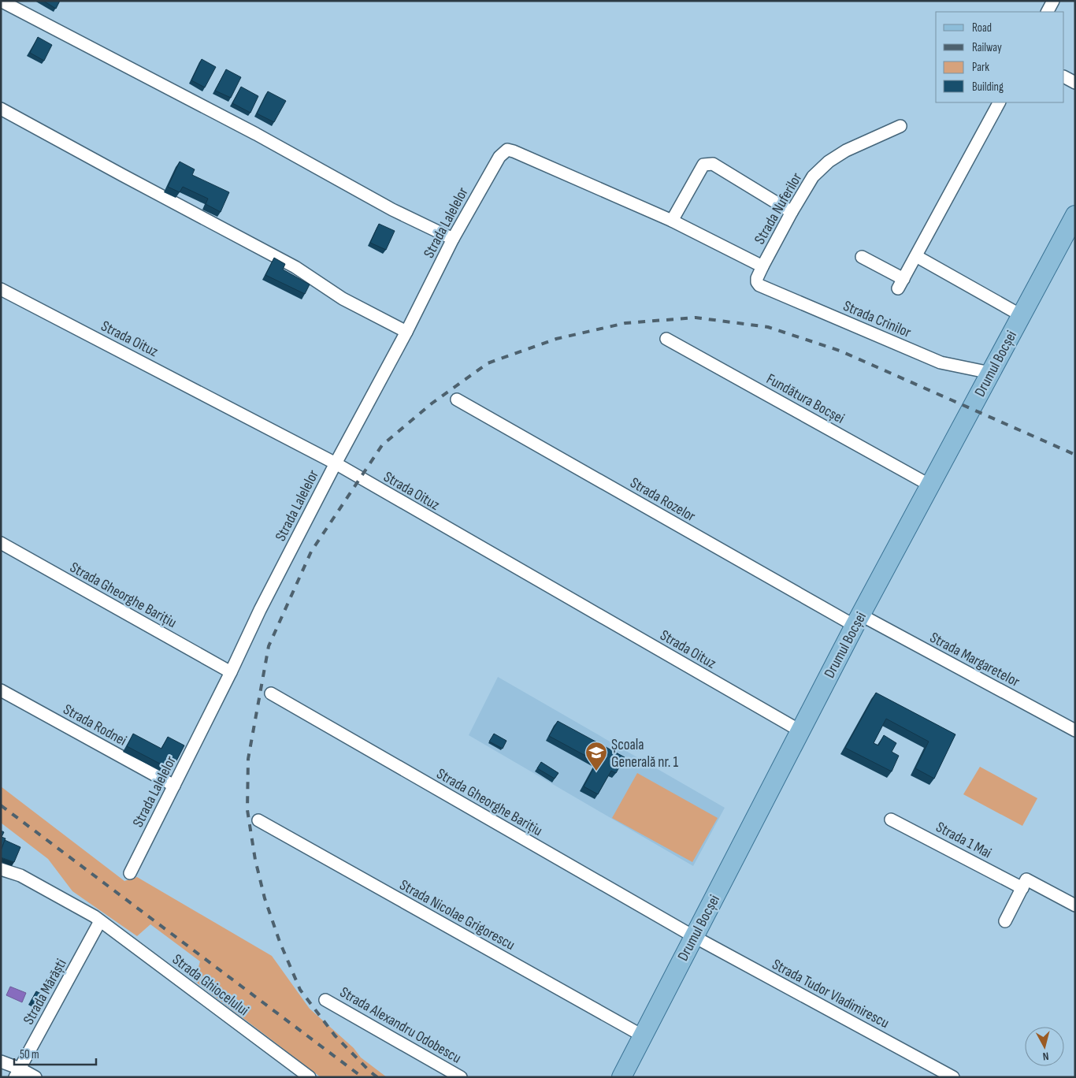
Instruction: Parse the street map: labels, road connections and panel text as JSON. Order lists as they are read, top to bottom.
{
  "streets": {
    "main road": ["Drumul Bocșei"],
    "street": [
      "Strada Nuferilor",
      "Strada Lalelelor",
      "Strada Crinilor",
      "Strada Oituz",
      "Fundătura Bocșei",
      "Strada Rozelor",
      "Strada Gheorghe Barițiu",
      "Strada Margaretelor",
      "Strada Rodnei",
      "Strada 1 Mai",
      "Strada Nicolae Grigorescu",
      "Strada Ghiocelului",
      "Strada Mărăști",
      "Strada Tudor Vladimirescu",
      "Strada Alexandru Odobescu"
    ]
  },
  "crossings": [
    ["Strada Nuferilor", "Strada Crinilor"],
    ["Strada Lalelelor", "Strada Oituz"],
    ["Strada Lalelelor", "Strada Gheorghe Barițiu"],
    ["Strada Lalelelor", "Strada Rodnei"],
    ["Strada Crinilor", "Drumul Bocșei"],
    ["Strada Oituz", "Drumul Bocșei"],
    ["Drumul Bocșei", "Fundătura Bocșei"],
    ["Drumul Bocșei", "Strada Rozelor"],
    ["Drumul Bocșei", "Strada Gheorghe Barițiu"],
    ["Drumul Bocșei", "Strada Margaretelor"],
    ["Drumul Bocșei", "Strada Nicolae Grigorescu"],
    ["Drumul Bocșei", "Strada Tudor Vladimirescu"],
    ["Strada Rozelor", "Strada Margaretelor"],
    ["Strada Gheorghe Barițiu", "Strada Tudor Vladimirescu"],
    ["Strada Ghiocelului", "Strada Mărăști"]
  ],
  "places": {
    "school or university": ["Școala Generală nr. 1"]
  },
  "legend": [
    "Road",
    "Railway",
    "Park",
    "Building"
  ],
  "scale_bar": "50 m",
  "north": "bottom"
}
